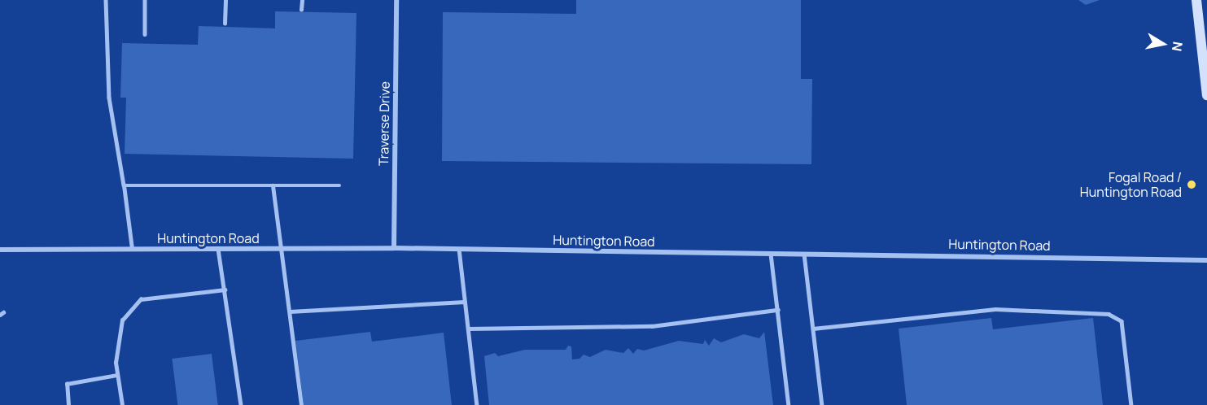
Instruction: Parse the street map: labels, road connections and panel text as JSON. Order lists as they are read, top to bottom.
{
  "streets": {
    "street": ["Traverse Drive", "Huntington Road"]
  },
  "crossings": [
    ["Traverse Drive", "Huntington Road"]
  ],
  "places": ["Fogal Road / Huntington Road"],
  "north": "right"
}
